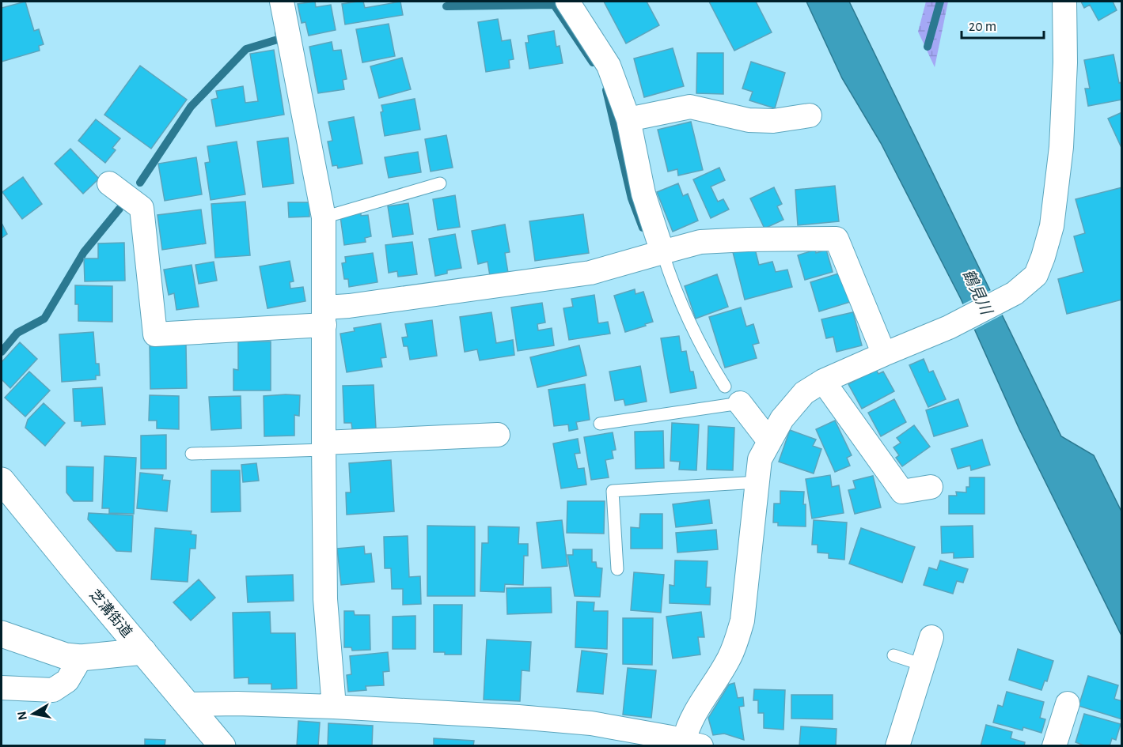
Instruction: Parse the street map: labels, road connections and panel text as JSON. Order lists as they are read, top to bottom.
{
  "streets": {
    "main road": ["芝溝街道"]
  },
  "water": ["鶴見川"],
  "scale_bar": "20 m",
  "north": "left"
}
